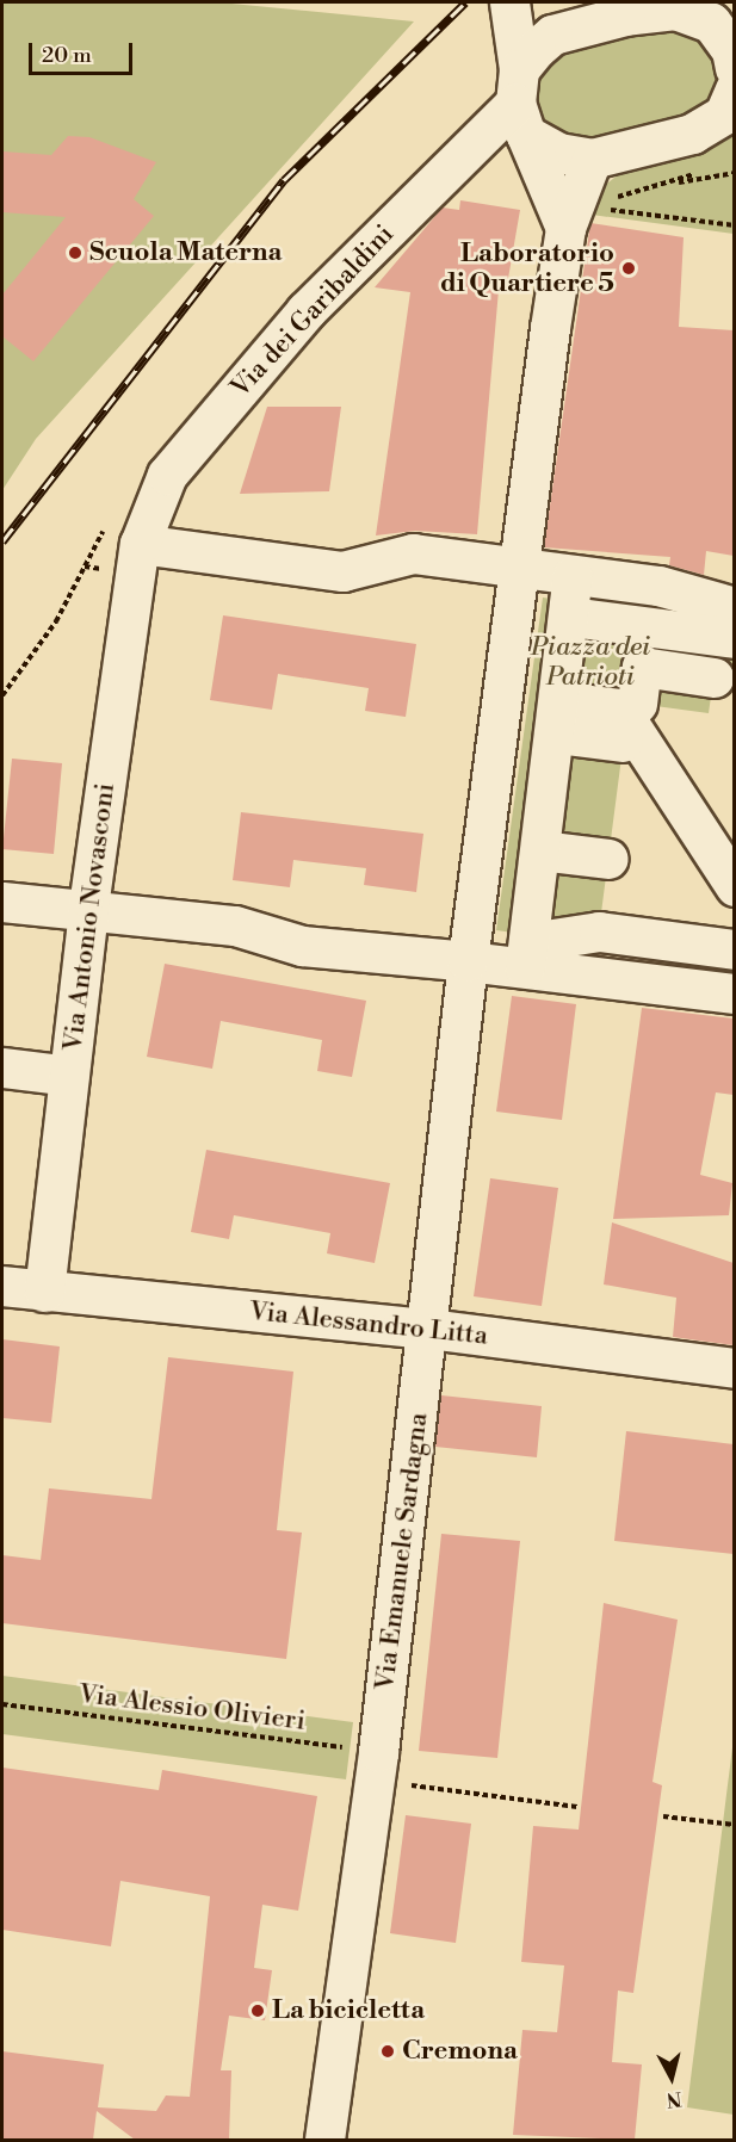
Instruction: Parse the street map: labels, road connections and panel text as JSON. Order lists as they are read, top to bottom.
{
  "streets": {
    "street": [
      "Via dei Garibaldini",
      "Via Antonio Novasconi",
      "Via Alessandro Litta",
      "Via Emanuele Sardagna"
    ],
    "path": ["Via Alessio Olivieri"]
  },
  "crossings": [
    ["Via dei Garibaldini", "Via Antonio Novasconi"],
    ["Via Antonio Novasconi", "Via Alessandro Litta"],
    ["Via Alessandro Litta", "Via Emanuele Sardagna"],
    ["Via Emanuele Sardagna", "Via Alessio Olivieri"]
  ],
  "parks": ["Piazza dei Patrioti"],
  "places": [
    "Scuola Materna",
    "Laboratorio di Quartiere 5",
    "La bicicletta",
    "Cremona"
  ],
  "scale_bar": "20 m",
  "north": "bottom"
}
